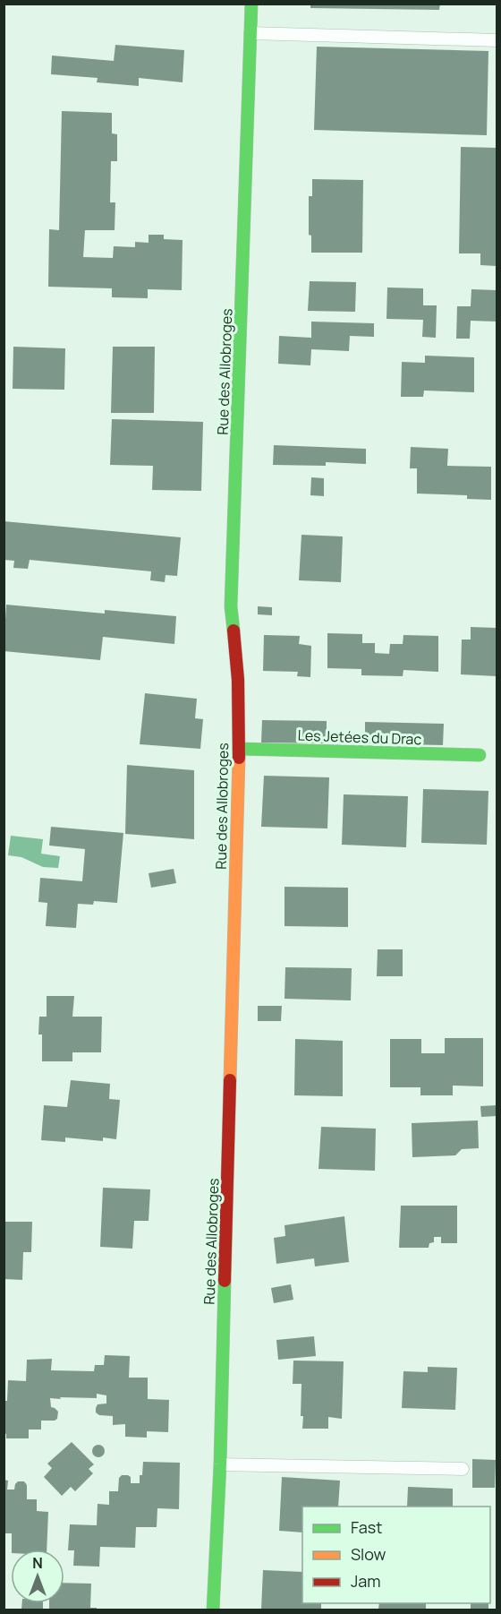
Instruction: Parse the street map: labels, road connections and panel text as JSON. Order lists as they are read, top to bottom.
{
  "streets": {
    "street": ["Rue des Allobroges", "Les Jetées du Drac"]
  },
  "crossings": [
    ["Rue des Allobroges", "Les Jetées du Drac"]
  ],
  "legend": ["Fast", "Slow", "Jam"],
  "north": "top"
}
